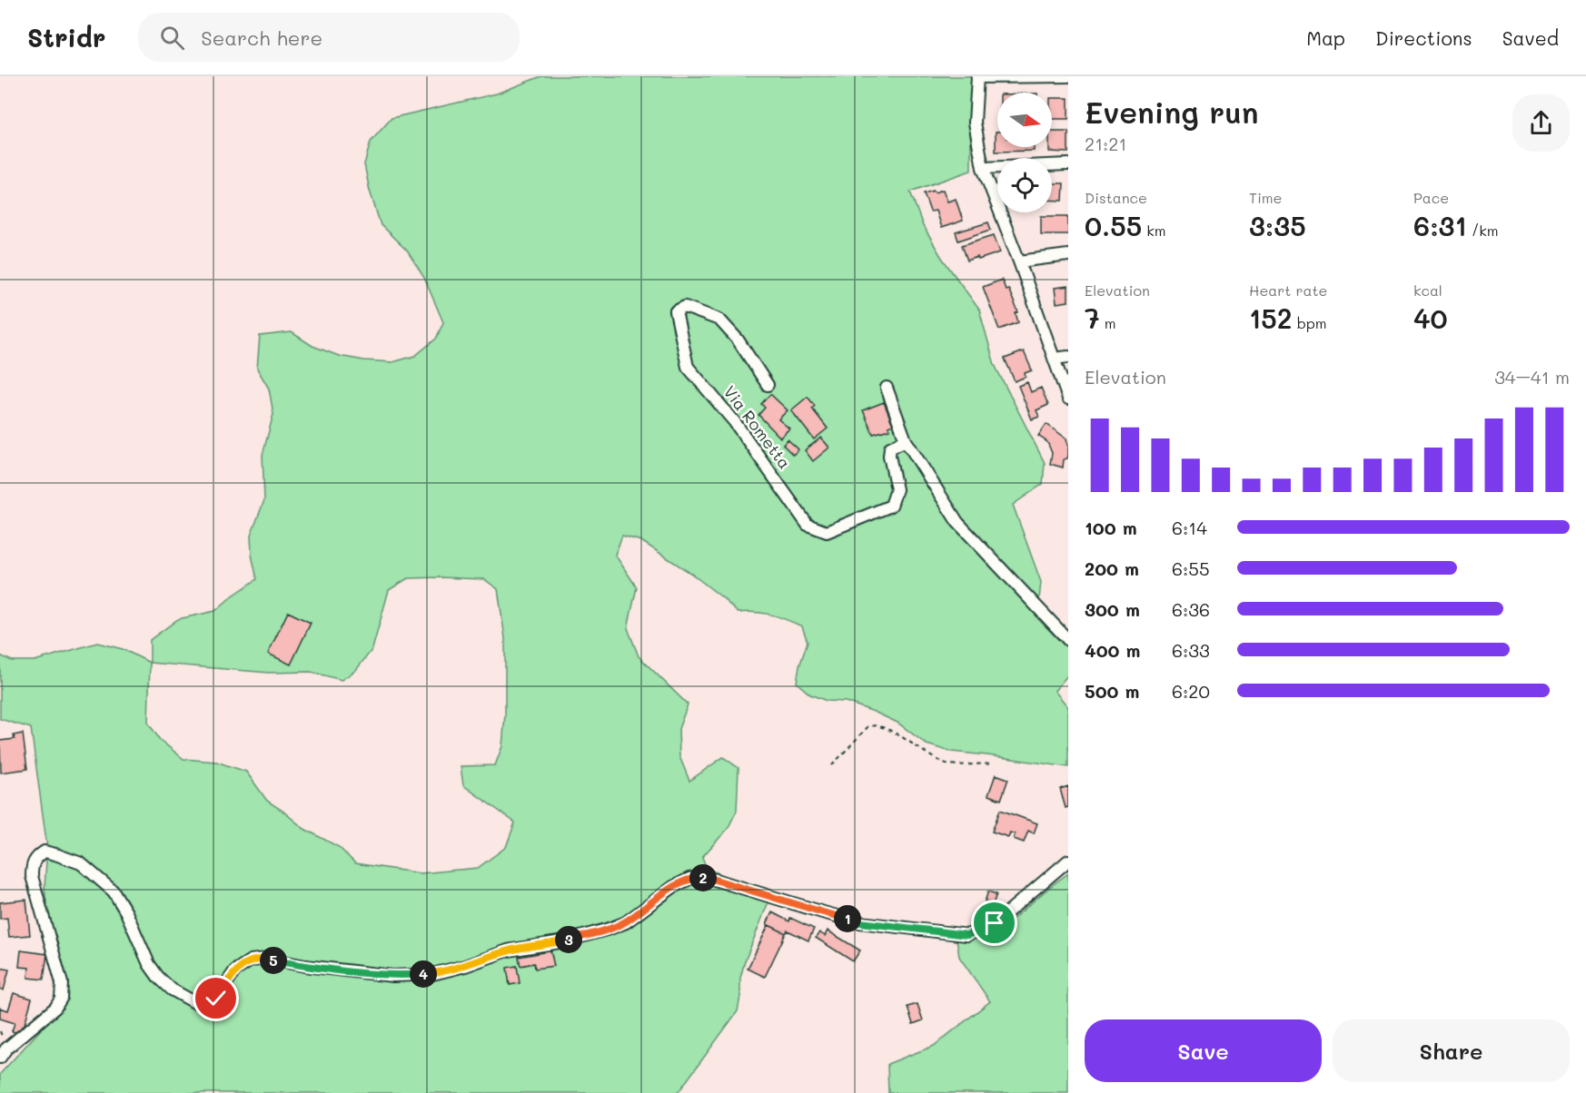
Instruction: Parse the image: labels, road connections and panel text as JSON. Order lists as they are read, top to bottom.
{
  "streets": {
    "street": ["Via Rometta"]
  },
  "north": "right",
  "page": {
    "header": "Stridr",
    "search": "Search here",
    "nav": ["Map", "Directions", "Saved"],
    "heading": ["Evening run", "21:21"],
    "stats": [
      ["Distance", "0.55 km"],
      ["Time", "3:35"],
      ["Pace", "6:31 /km"],
      ["Elevation", "7 m"],
      ["Heart rate", "152 bpm"],
      ["kcal", "40"]
    ],
    "chart": ["Elevation", "34–41 m"],
    "list": [
      {
        "name": "100 m",
        "note": "6:14"
      },
      {
        "name": "200 m",
        "note": "6:55"
      },
      {
        "name": "300 m",
        "note": "6:36"
      },
      {
        "name": "400 m",
        "note": "6:33"
      },
      {
        "name": "500 m",
        "note": "6:20"
      }
    ],
    "pins": [
      "2",
      "1",
      "3",
      "5",
      "4"
    ],
    "buttons": ["Save", "Share"]
  }
}
